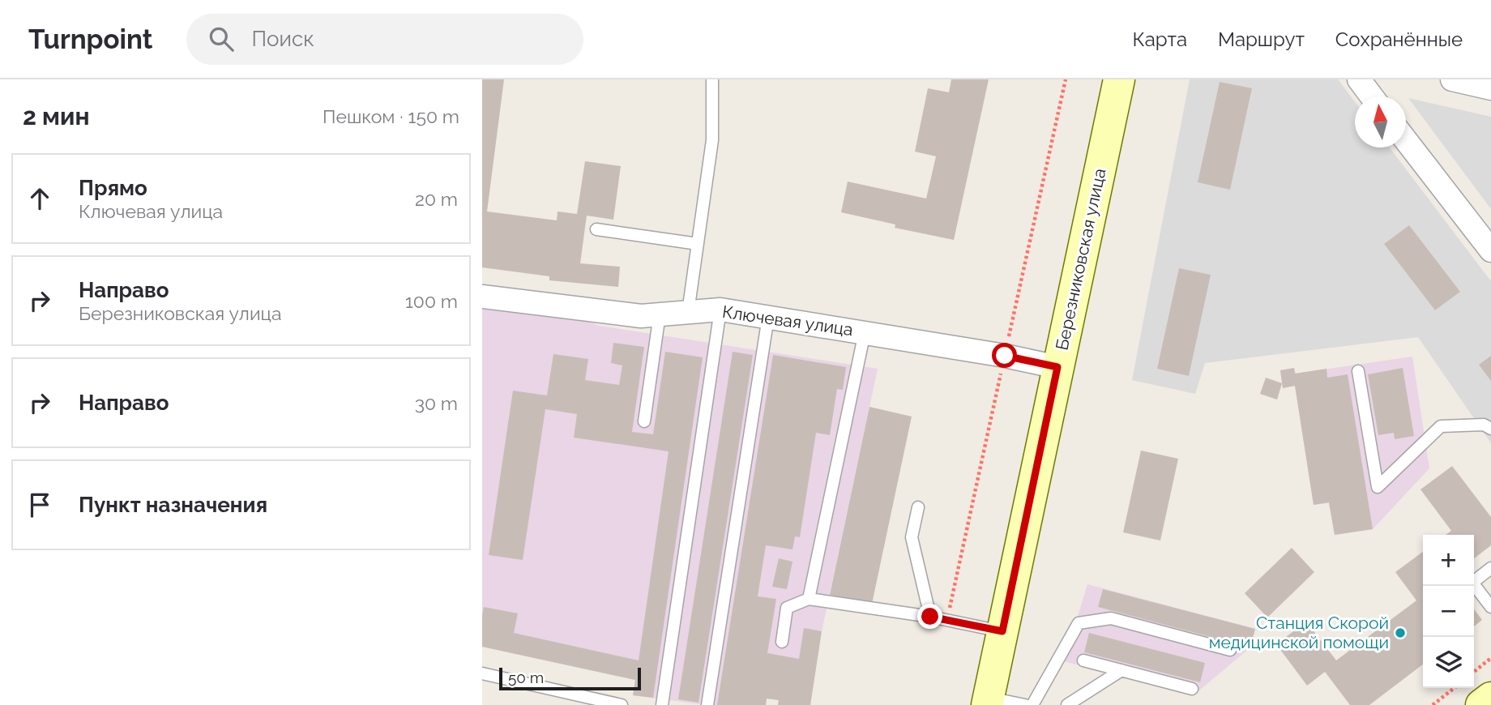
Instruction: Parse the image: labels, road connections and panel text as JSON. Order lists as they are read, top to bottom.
{
  "streets": {
    "main road": ["Березниковская улица"],
    "street": ["Ключевая улица"]
  },
  "crossings": [
    ["Березниковская улица", "Ключевая улица"]
  ],
  "places": ["Станция Скорой медицинской помощи"],
  "scale_bar": "50 m",
  "north": "top",
  "page": {
    "header": "Turnpoint",
    "search": "Поиск",
    "nav": ["Карта", "Маршрут", "Сохранённые"],
    "heading": ["2 мин", "Пешком · 150 m"],
    "list": [
      ["Прямо", "Ключевая улица", "20 m"],
      ["Направо", "Березниковская улица", "100 m"],
      ["Направо", "30 m"],
      "Пункт назначения"
    ],
    "map_buttons": ["+", "−"],
    "scale": "50 m"
  }
}
